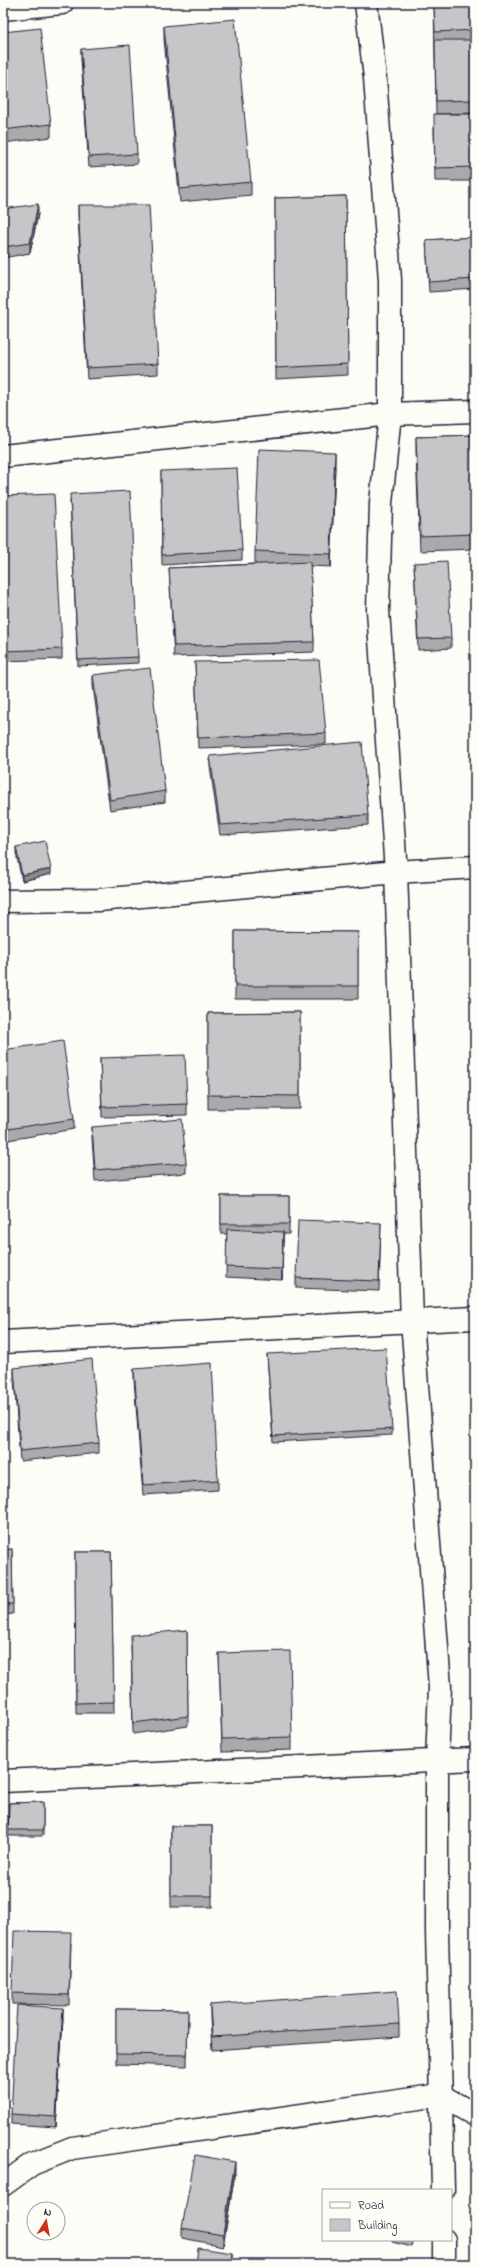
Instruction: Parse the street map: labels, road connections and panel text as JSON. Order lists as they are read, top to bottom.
{
  "legend": ["Road", "Building"],
  "north": "top"
}
